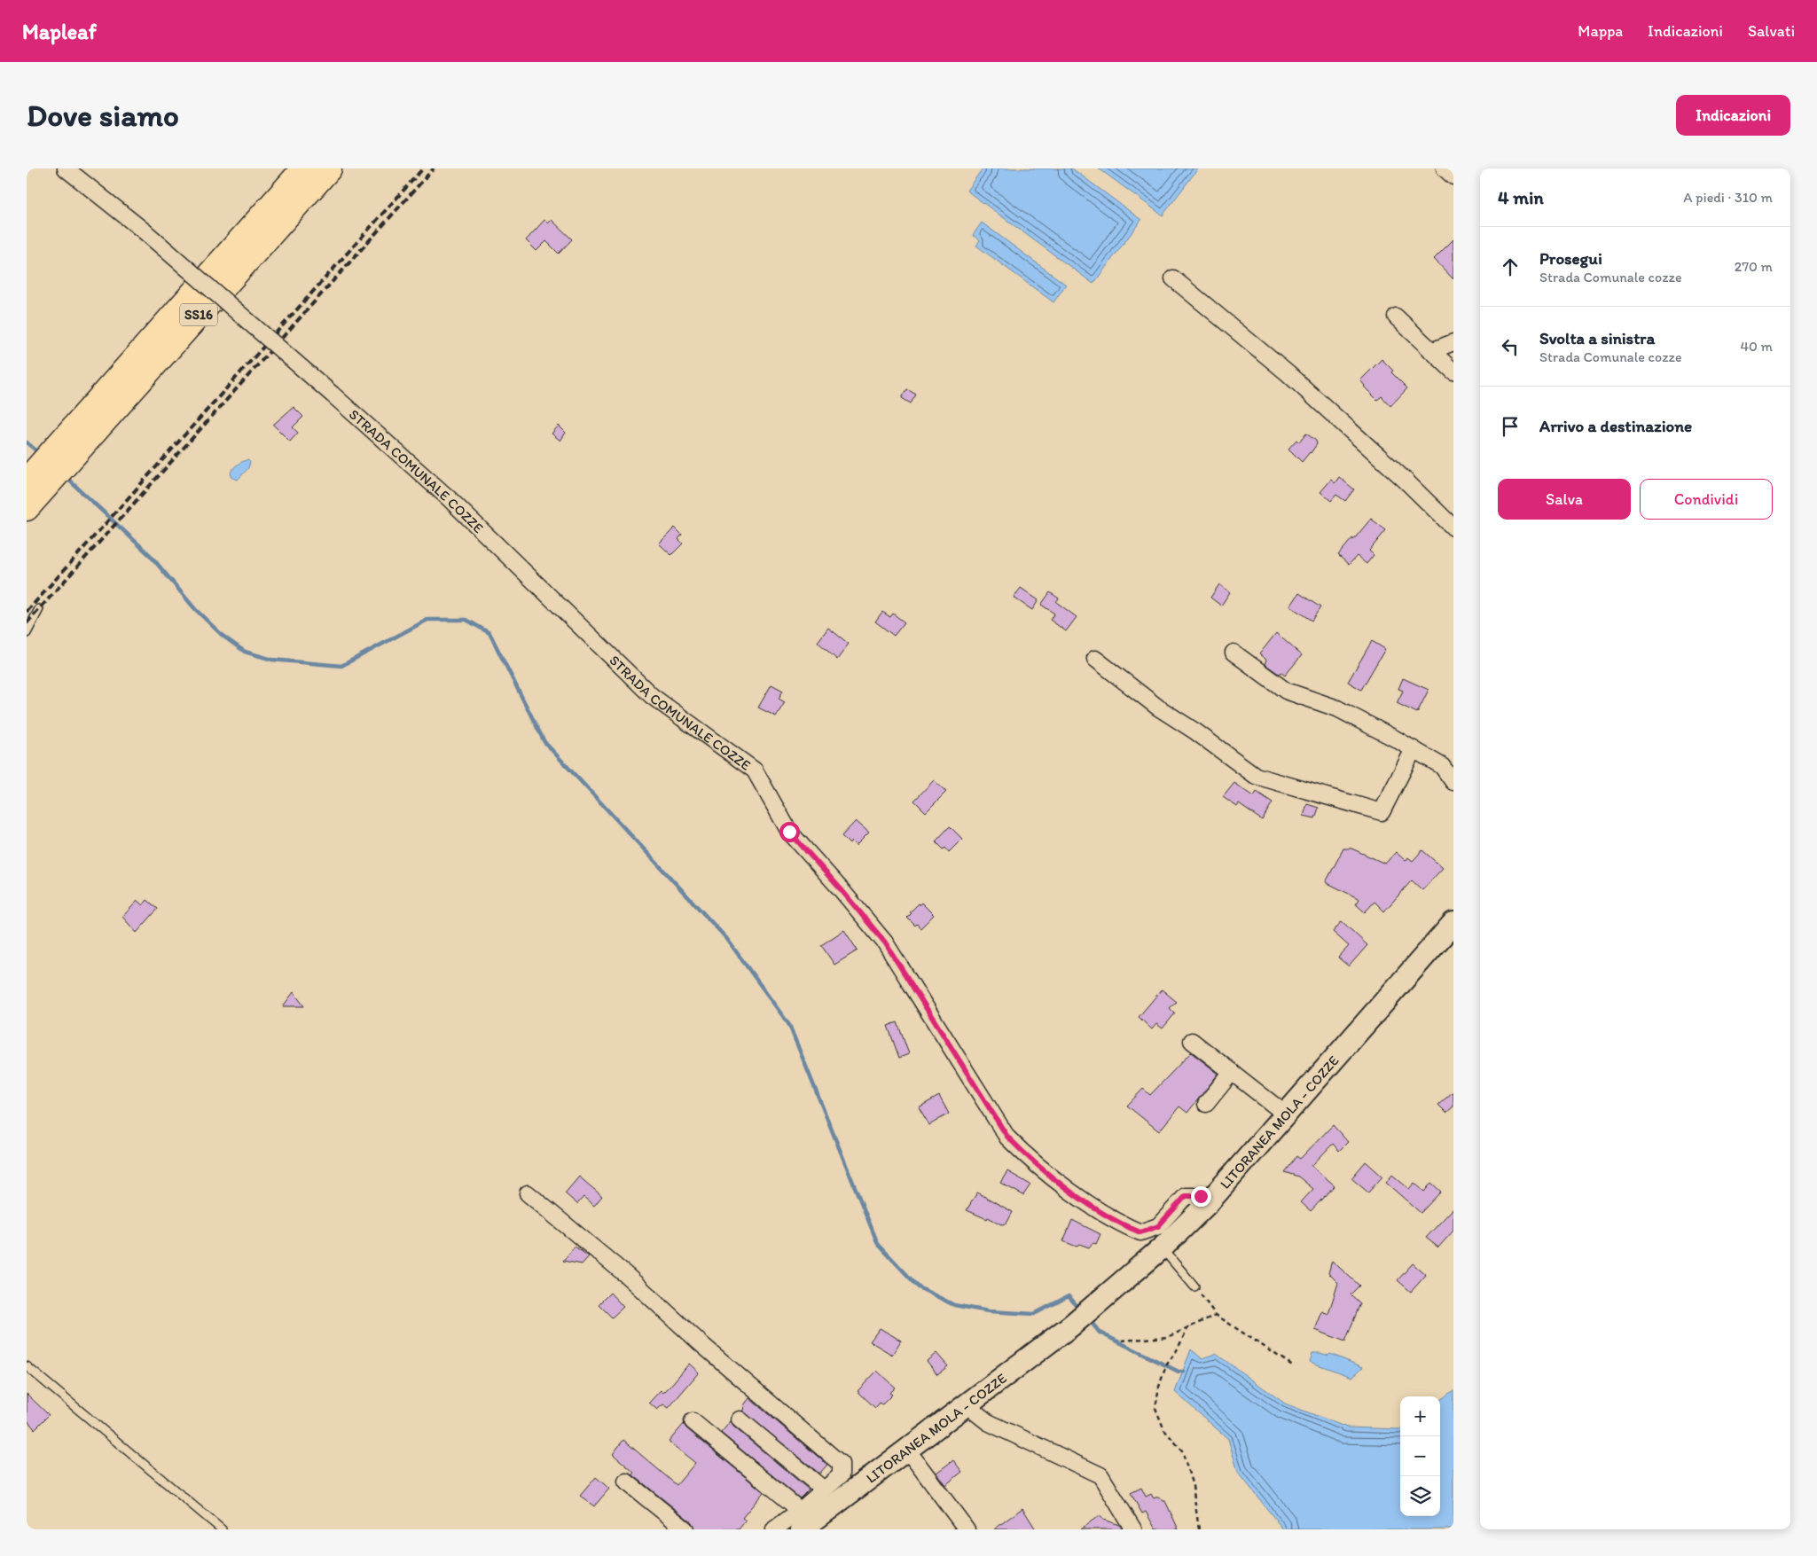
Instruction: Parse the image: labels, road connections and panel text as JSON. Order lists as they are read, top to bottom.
{
  "streets": {
    "highway": ["SS16"],
    "street": ["STRADA COMUNALE COZZE", "LITORANEA MOLA - COZZE"]
  },
  "crossings": [
    ["STRADA COMUNALE COZZE", "LITORANEA MOLA - COZZE"]
  ],
  "page": {
    "header": "Mapleaf",
    "nav": ["Mappa", "Indicazioni", "Salvati"],
    "buttons": [
      "Indicazioni",
      ["Salva", "Condividi"]
    ],
    "title": "Dove siamo",
    "heading": ["4 min", "A piedi · 310 m"],
    "list": [
      ["Prosegui", "Strada Comunale cozze", "270 m"],
      ["Svolta a sinistra", "Strada Comunale cozze", "40 m"],
      "Arrivo a destinazione"
    ],
    "map_buttons": ["+", "−"]
  }
}
